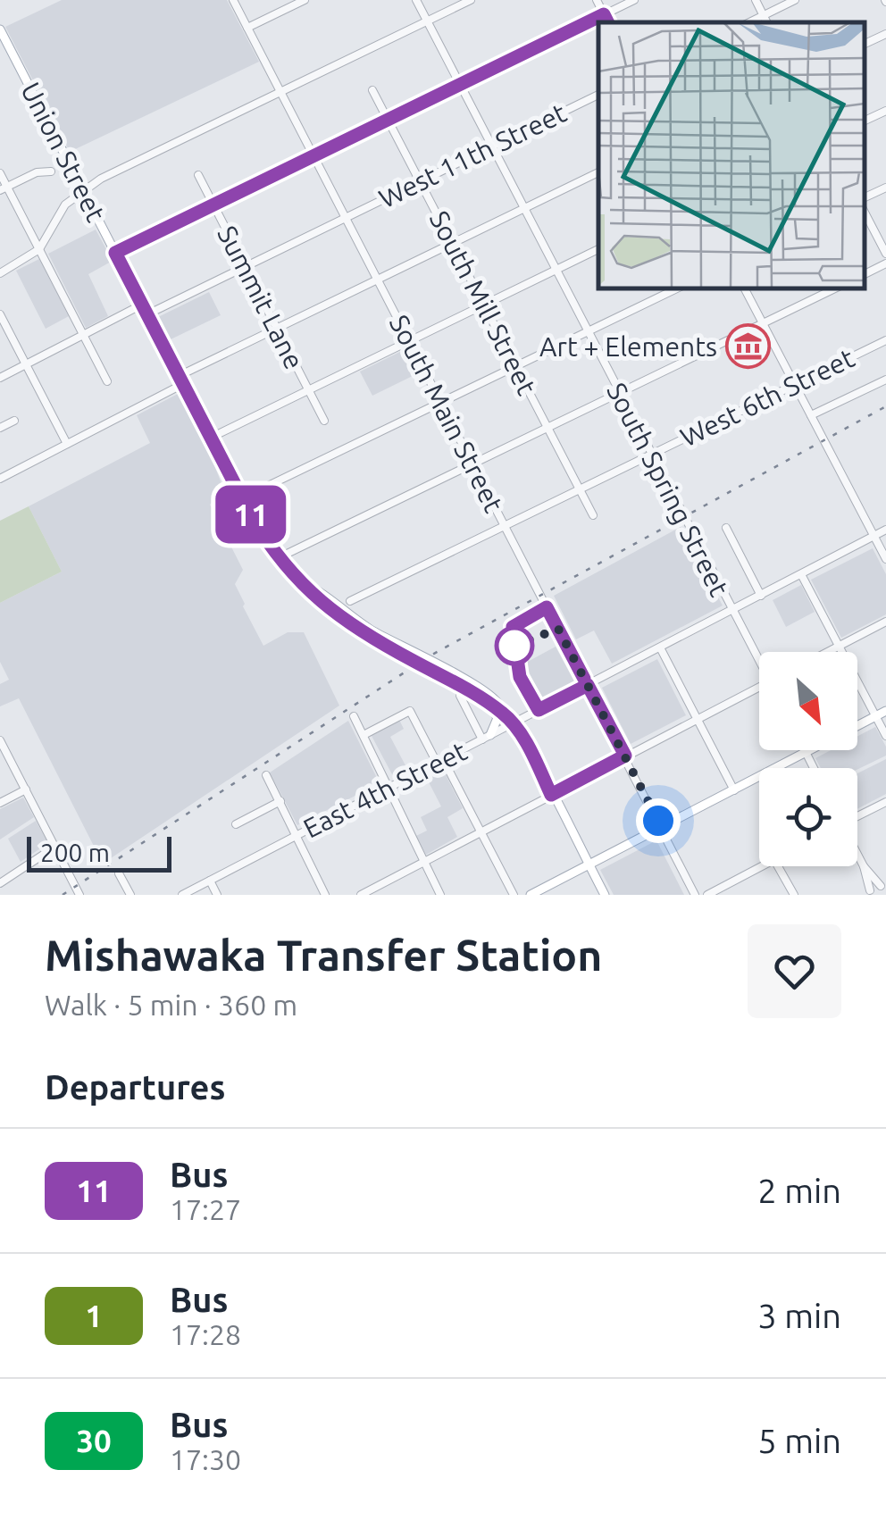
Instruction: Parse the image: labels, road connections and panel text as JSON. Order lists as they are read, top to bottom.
{
  "streets": {
    "main road": ["Union Street"],
    "street": [
      "West 11th Street",
      "Summit Lane",
      "South Mill Street",
      "West 6th Street",
      "South Main Street",
      "South Spring Street",
      "East 4th Street"
    ]
  },
  "crossings": [
    ["Union Street", "West 11th Street"],
    ["West 11th Street", "Summit Lane"],
    ["West 11th Street", "South Mill Street"],
    ["West 11th Street", "South Main Street"],
    ["West 11th Street", "South Spring Street"],
    ["South Mill Street", "West 6th Street"],
    ["West 6th Street", "South Main Street"],
    ["West 6th Street", "South Spring Street"],
    ["South Main Street", "East 4th Street"],
    ["South Spring Street", "East 4th Street"]
  ],
  "places": {
    "museum": ["Art + Elements"]
  },
  "lines": ["bus line 11"],
  "scale_bar": "200 m",
  "north": "bottom right",
  "page": {
    "on_map": "11",
    "scale": "200 m",
    "heading": [
      ["Mishawaka Transfer Station", "Walk · 5 min · 360 m"],
      "Departures"
    ],
    "list": [
      {
        "mark": "11",
        "name": "Bus",
        "note": "17:27",
        "value": "2 min"
      },
      {
        "mark": "1",
        "name": "Bus",
        "note": "17:28",
        "value": "3 min"
      },
      {
        "mark": "30",
        "name": "Bus",
        "note": "17:30",
        "value": "5 min"
      }
    ]
  }
}
